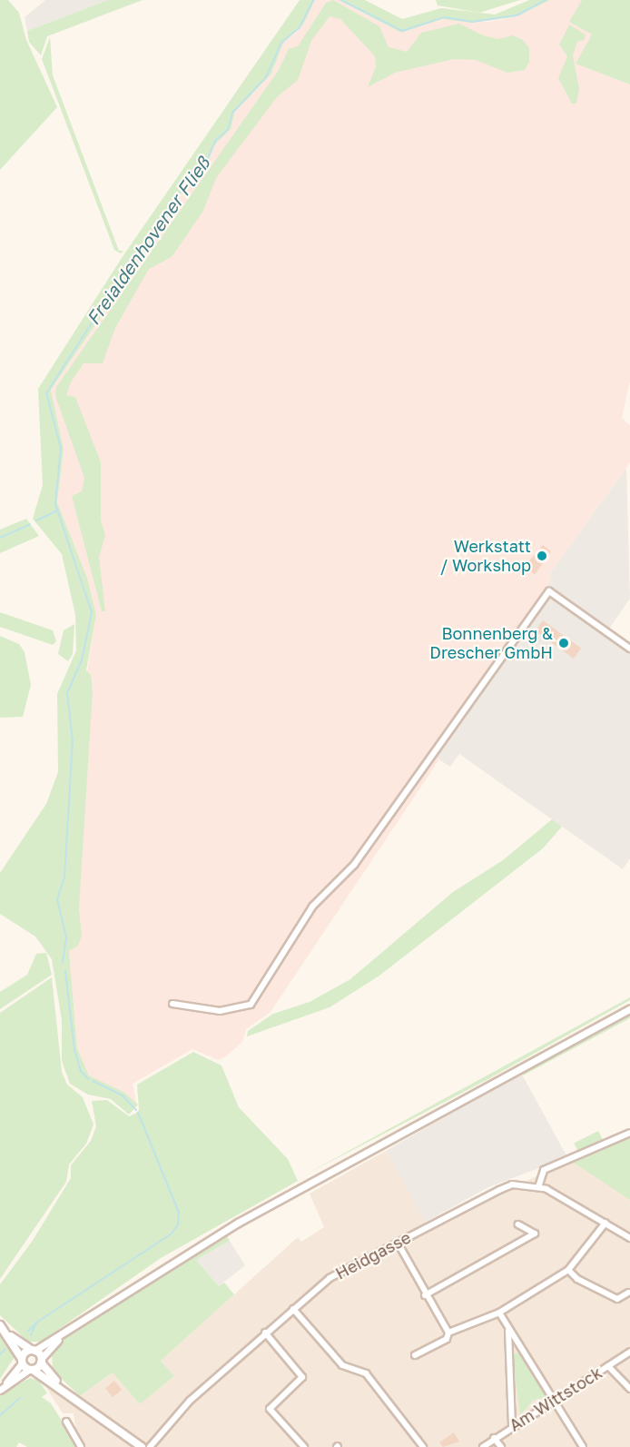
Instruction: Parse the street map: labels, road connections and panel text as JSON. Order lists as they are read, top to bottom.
{
  "streets": {
    "street": ["Heidgasse", "Am Wittstock"]
  },
  "water": ["Freialdenhovener Fließ"],
  "places": ["Werkstatt / Workshop", "Bonnenberg & Drescher GmbH"]
}
